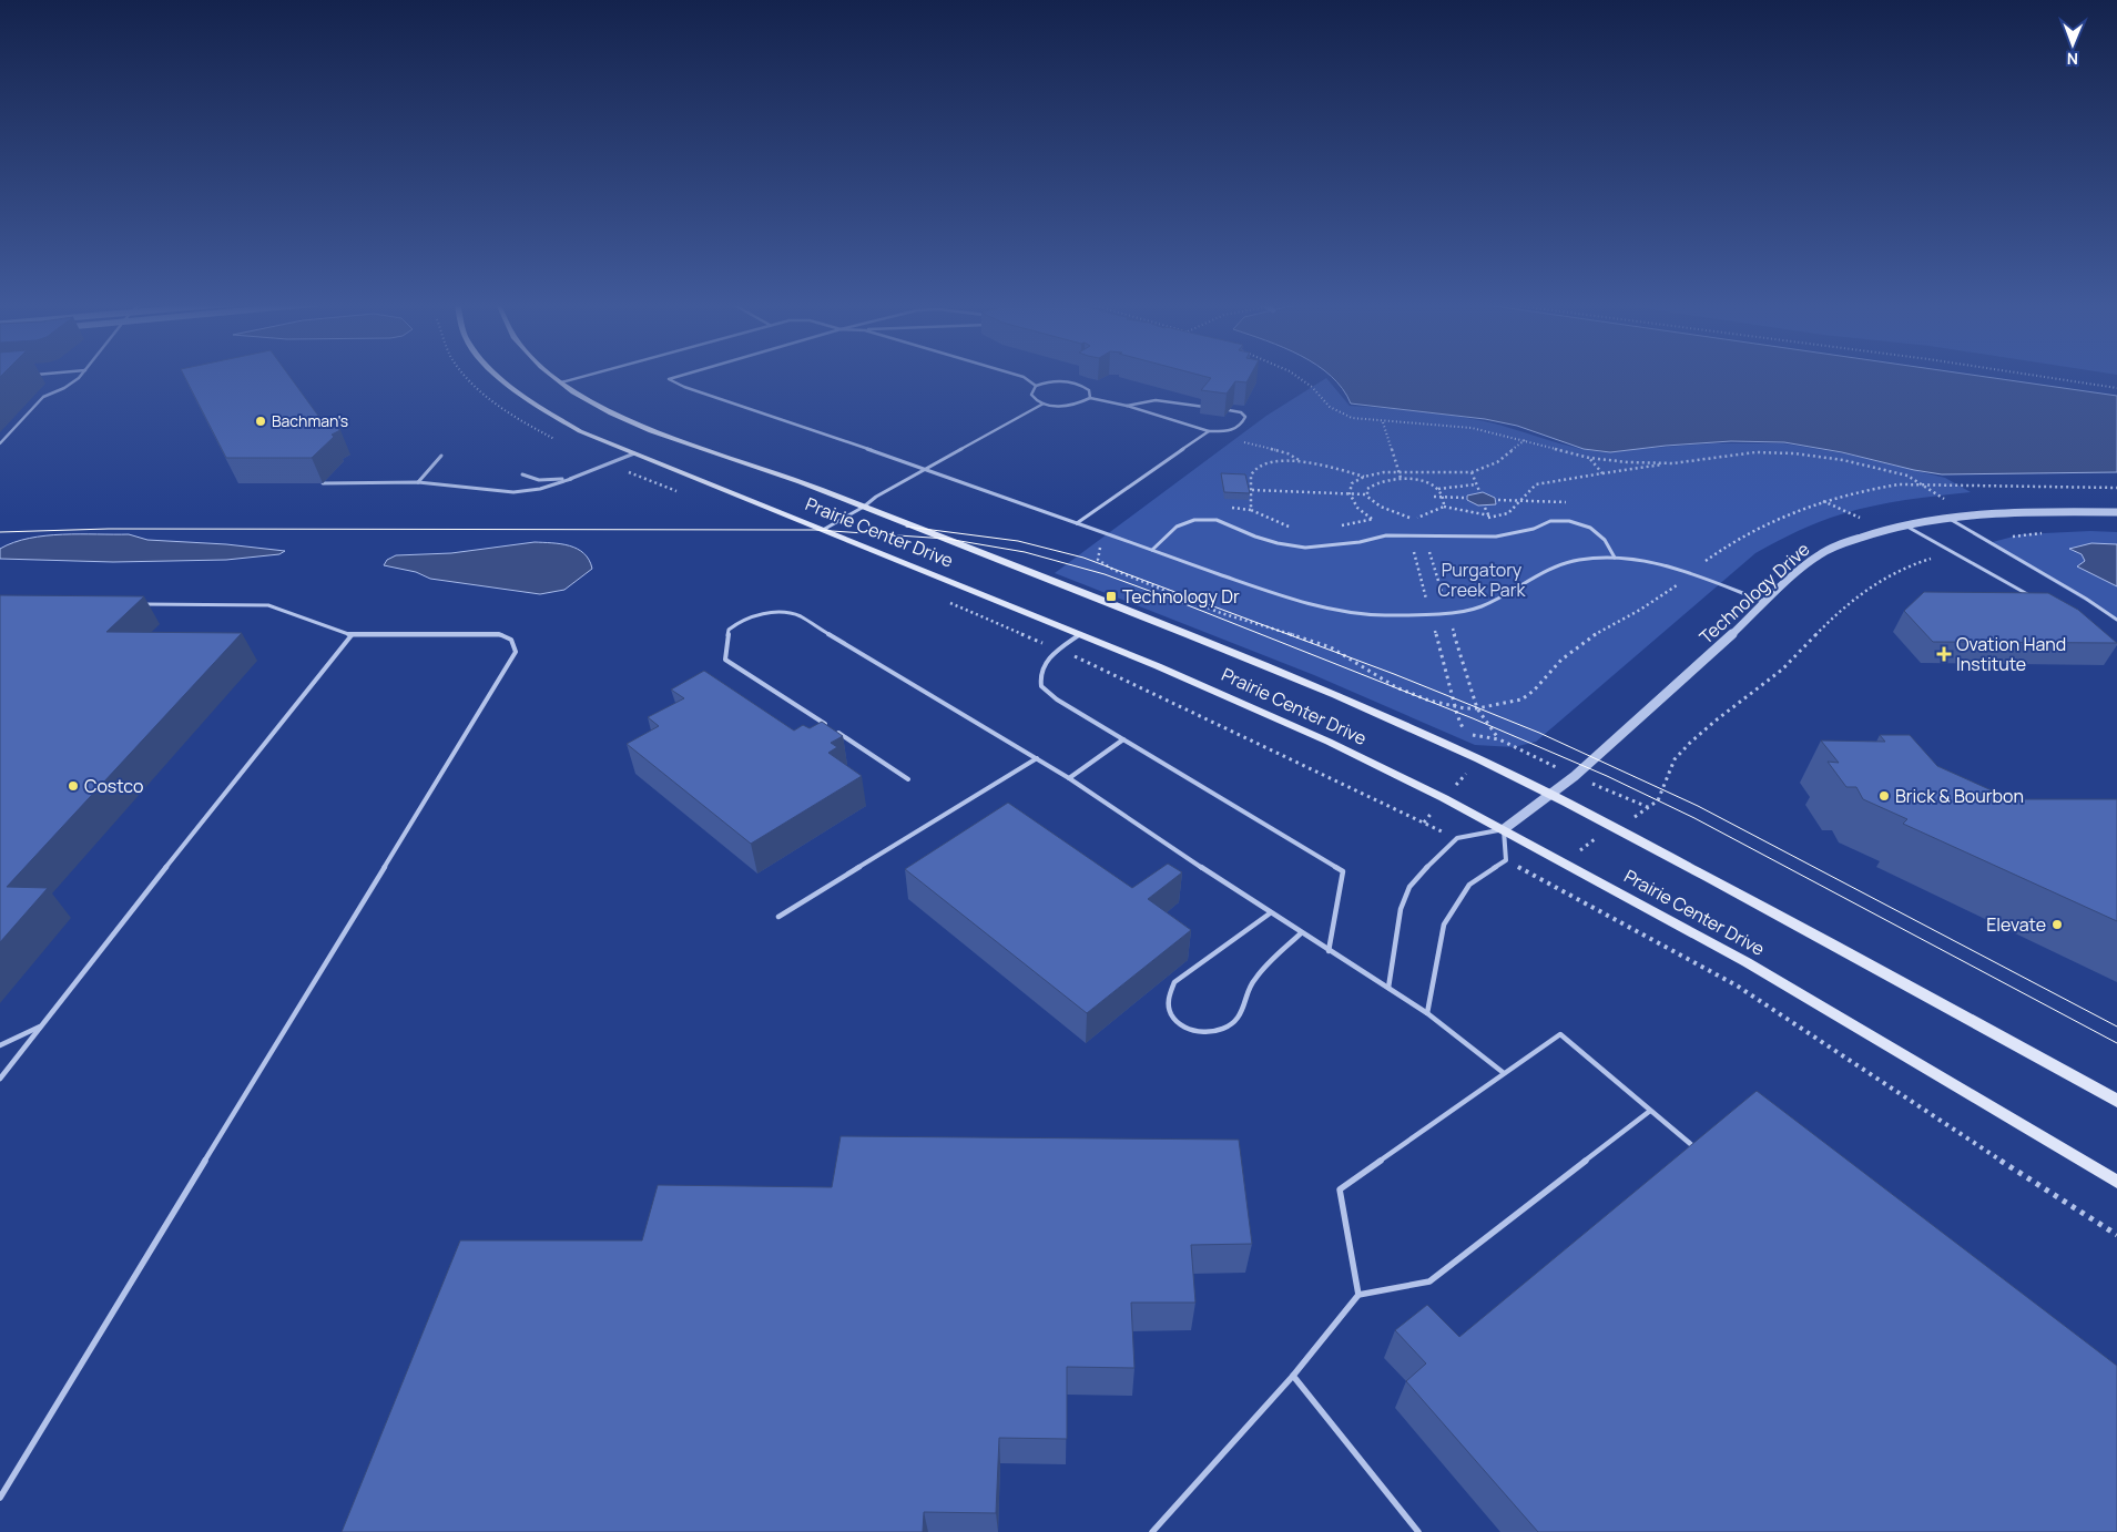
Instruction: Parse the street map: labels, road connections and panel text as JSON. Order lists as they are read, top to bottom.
{
  "streets": {
    "main road": ["Prairie Center Drive"],
    "street": ["Technology Drive"]
  },
  "crossings": [
    ["Prairie Center Drive", "Technology Drive"]
  ],
  "parks": ["Purgatory Creek Park"],
  "places": {
    "other": [
      "Bachman's",
      "Costco",
      "Brick & Bourbon",
      "Elevate"
    ],
    "transit": ["Technology Dr"],
    "health": ["Ovation Hand Institute"]
  },
  "north": "bottom"
}
